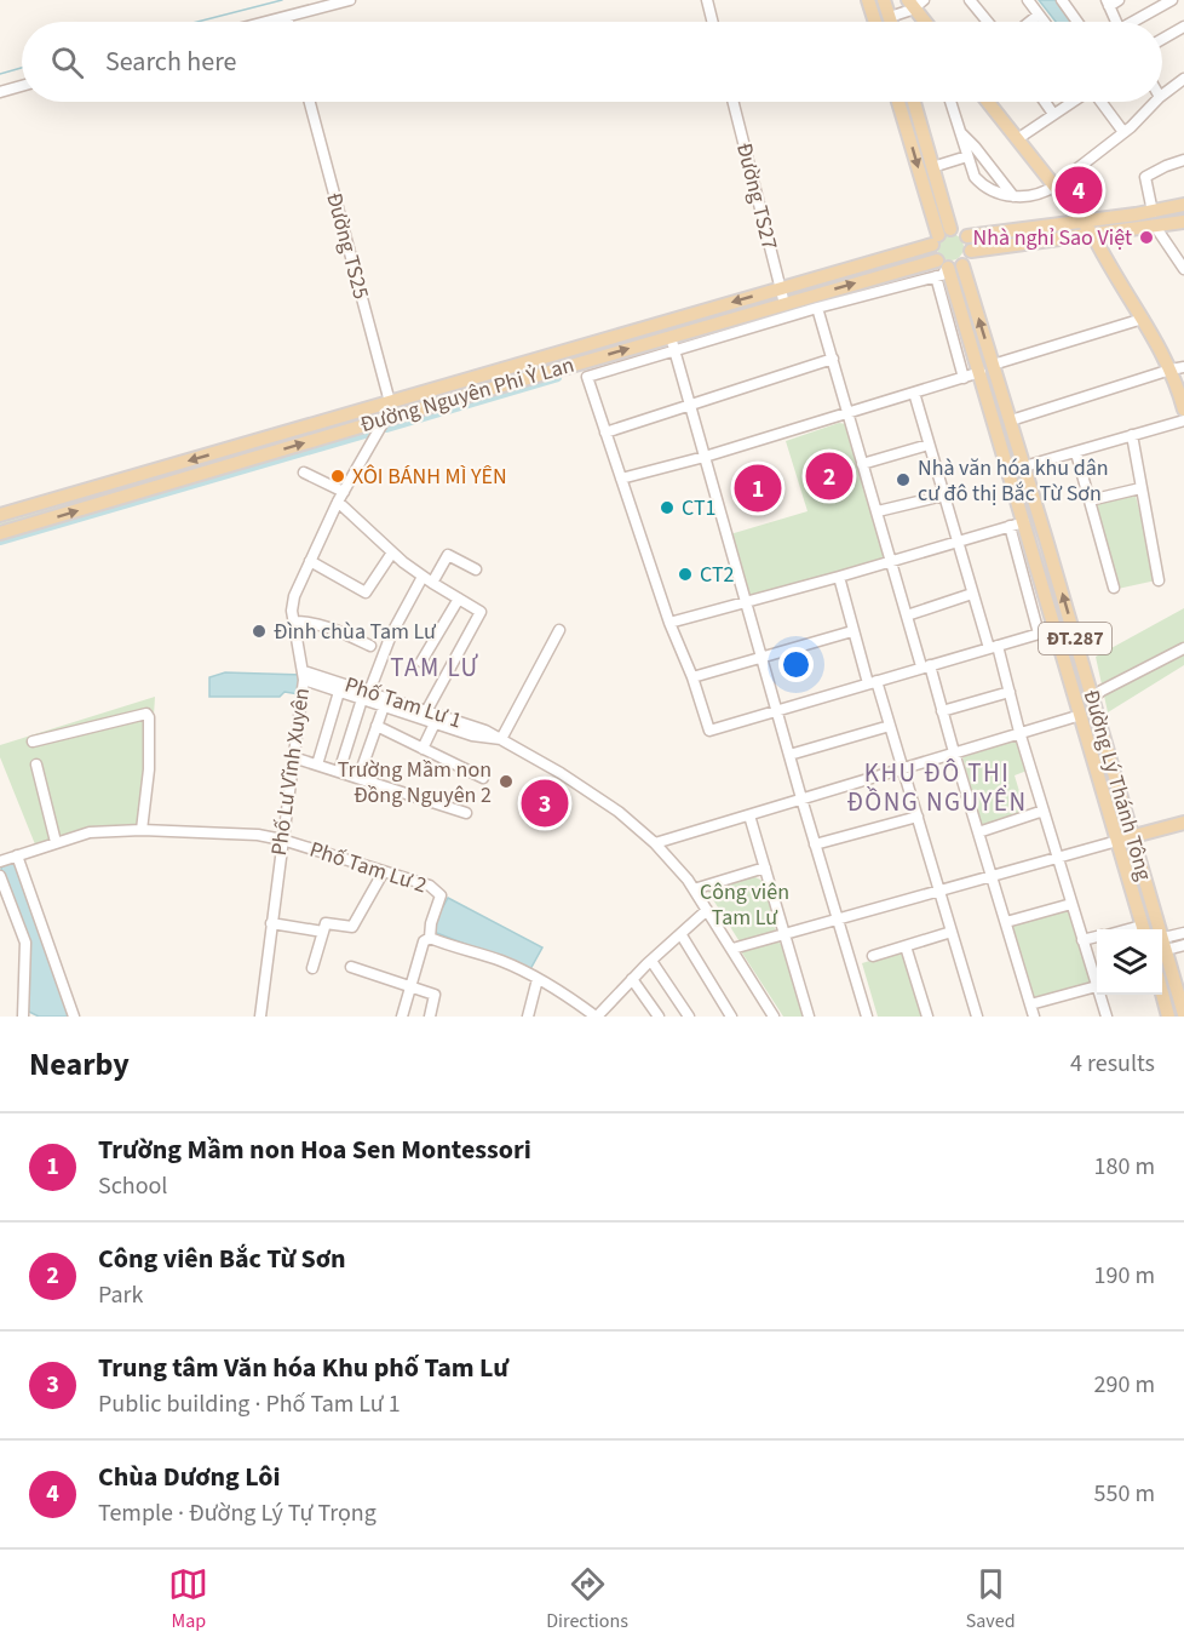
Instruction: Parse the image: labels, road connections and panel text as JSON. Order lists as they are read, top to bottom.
{
  "streets": {
    "main road": ["Đường Nguyên Phi Ỷ Lan", "ĐT.287", "Đường Lý Thánh Tông"],
    "street": [
      "Đường TS27",
      "Đường TS25",
      "Phố Tam Lư 1",
      "Phố Lư Vĩnh Xuyên",
      "Phố Tam Lư 2"
    ]
  },
  "crossings": [
    ["Đường TS27", "Đường Nguyên Phi Ỷ Lan"],
    ["Đường TS25", "Đường Nguyên Phi Ỷ Lan"],
    ["Đường Nguyên Phi Ỷ Lan", "Phố Lư Vĩnh Xuyên"],
    ["Đường Nguyên Phi Ỷ Lan", "Đường Lý Thánh Tông"],
    ["Phố Tam Lư 1", "Phố Lư Vĩnh Xuyên"],
    ["Phố Lư Vĩnh Xuyên", "Phố Tam Lư 2"]
  ],
  "districts": ["TAM LƯ", "KHU ĐÔ THỊ ĐỒNG NGUYÊN"],
  "parks": ["Công viên Tam Lư"],
  "places": [
    "Nhà nghỉ Sao Việt",
    "XÔI BÁNH MÌ YÊN",
    "Nhà văn hóa khu dân cư đô thị Bắc Từ Sơn",
    "CT1",
    "CT2",
    "Đình chùa Tam Lư",
    "Trường Mầm non Đồng Nguyên 2"
  ],
  "page": {
    "search": "Search here",
    "pins": [
      "4",
      "2",
      "1",
      "3"
    ],
    "heading": ["Nearby", "4 results"],
    "list": [
      {
        "mark": "1",
        "name": "Trường Mầm non Hoa Sen Montessori",
        "note": "School",
        "value": "180 m"
      },
      {
        "mark": "2",
        "name": "Công viên Bắc Từ Sơn",
        "note": "Park",
        "value": "190 m"
      },
      {
        "mark": "3",
        "name": "Trung tâm Văn hóa Khu phố Tam Lư",
        "note": "Public building · Phố Tam Lư 1",
        "value": "290 m"
      },
      {
        "mark": "4",
        "name": "Chùa Dương Lôi",
        "note": "Temple · Đường Lý Tự Trọng",
        "value": "550 m"
      }
    ],
    "nav": ["Map", "Directions", "Saved"]
  }
}
